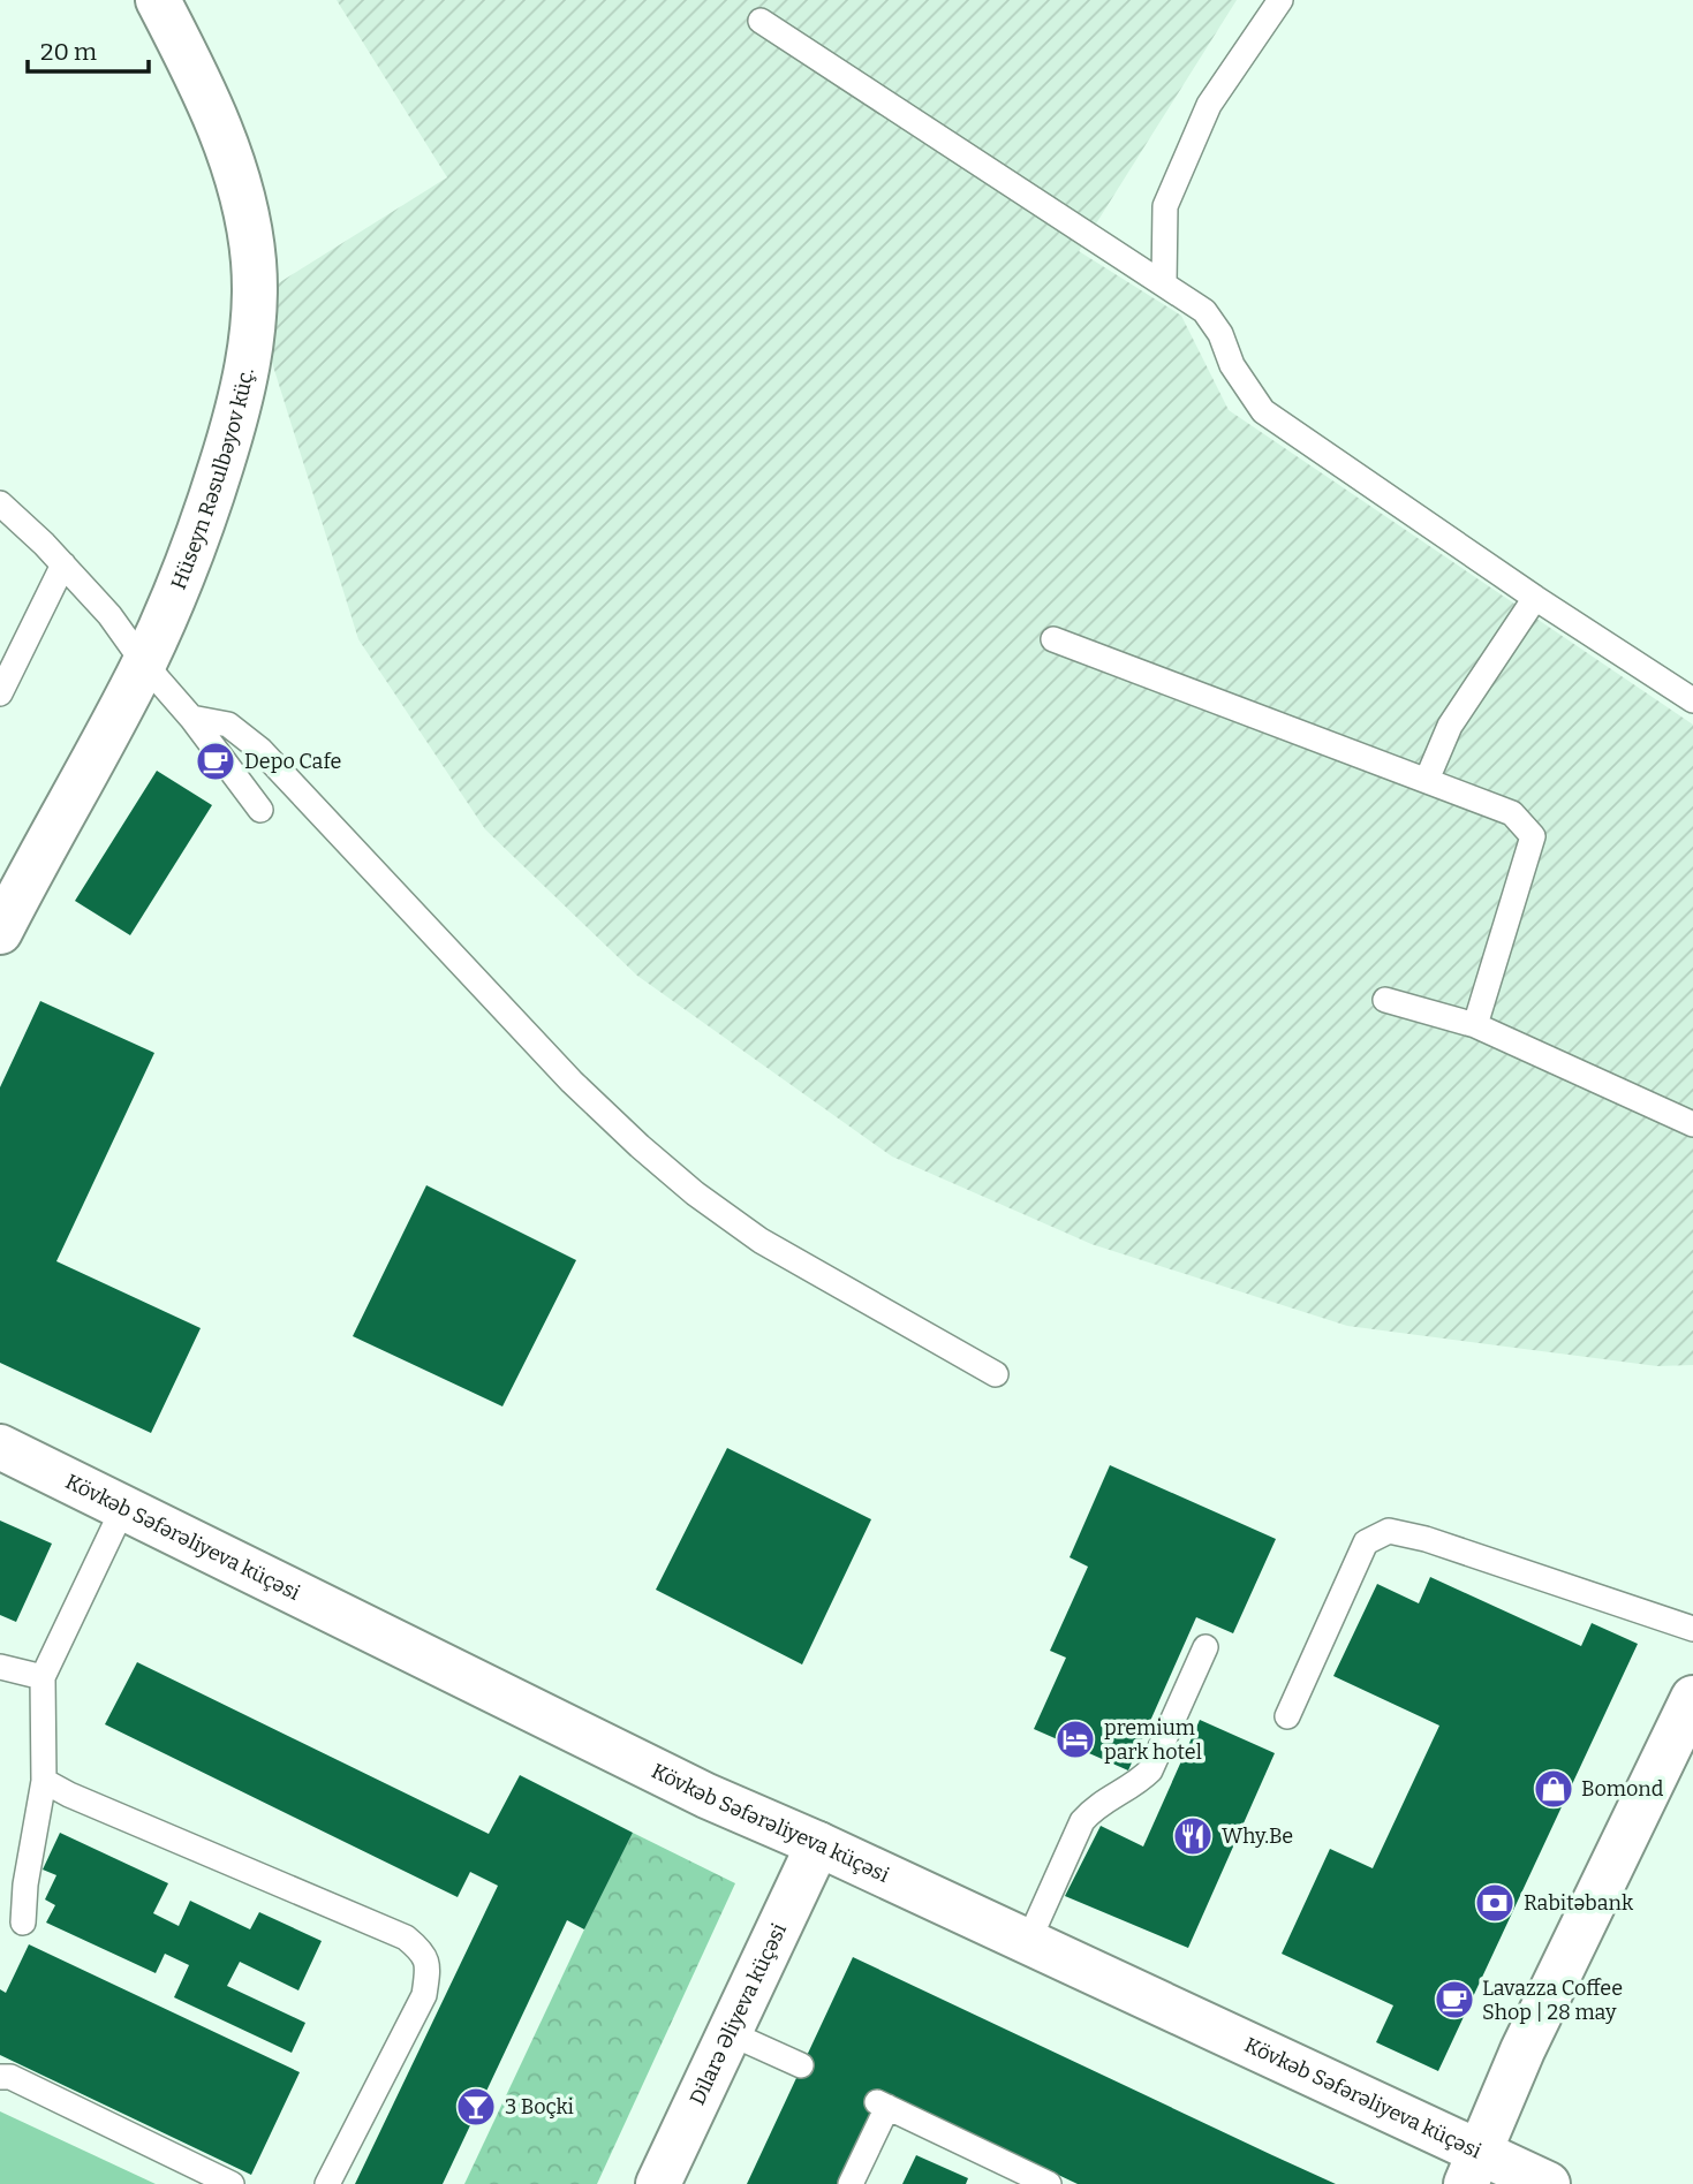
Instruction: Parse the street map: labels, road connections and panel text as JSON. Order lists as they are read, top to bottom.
{
  "streets": {
    "street": ["Hüseyn Rəsulbəyov küç.", "Kövkəb Səfərəliyeva küçəsi", "Dilarə Əliyeva küçəsi"]
  },
  "crossings": [
    ["Kövkəb Səfərəliyeva küçəsi", "Dilarə Əliyeva küçəsi"]
  ],
  "places": {
    "cafe": ["Depo Cafe", "Lavazza Coffee Shop | 28 may"],
    "hotel": ["premium park hotel"],
    "shop": ["Bomond"],
    "restaurant": ["Why.Be"],
    "bank": ["Rabitəbank"],
    "bar": ["3 Boçki"]
  },
  "scale_bar": "20 m"
}
